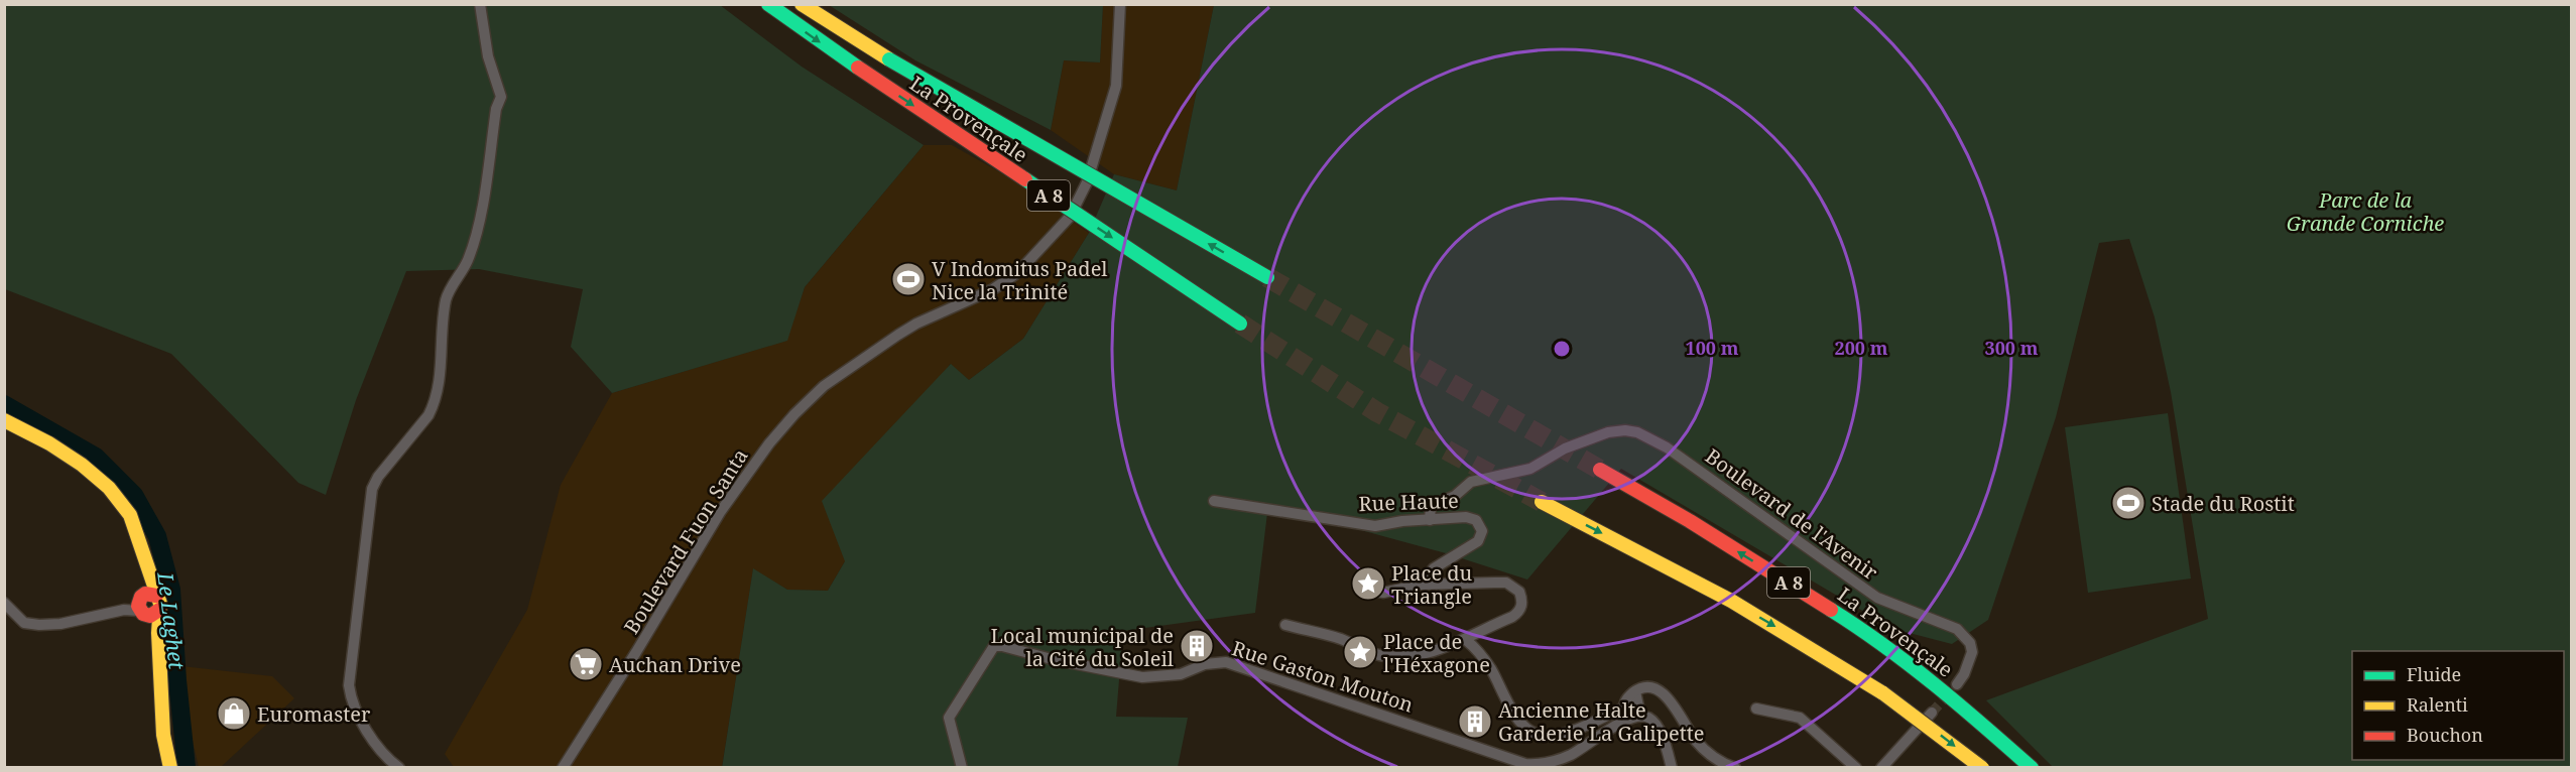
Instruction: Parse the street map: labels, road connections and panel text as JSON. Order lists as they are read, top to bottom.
{
  "streets": {
    "main road": ["La Provençale", "A 8"],
    "street": [
      "Rue Haute",
      "Boulevard de l'Avenir",
      "Boulevard Fuon Santa",
      "Rue Gaston Mouton"
    ]
  },
  "crossings": [
    ["Rue Haute", "Boulevard de l'Avenir"]
  ],
  "water": ["Le Laghet"],
  "parks": ["Parc de la Grande Corniche"],
  "places": {
    "sports": ["V Indomitus Padel Nice la Trinité", "Stade du Rostit"],
    "place": ["Place du Triangle", "Place de l'Héxagone"],
    "building": ["Local municipal de la Cité du Soleil", "Ancienne Halte Garderie La Galipette"],
    "supermarket": ["Auchan Drive"],
    "shop": ["Euromaster"]
  },
  "legend": ["Fluide", "Ralenti", "Bouchon"],
  "rings": ["100 m", "200 m", "300 m"]
}
